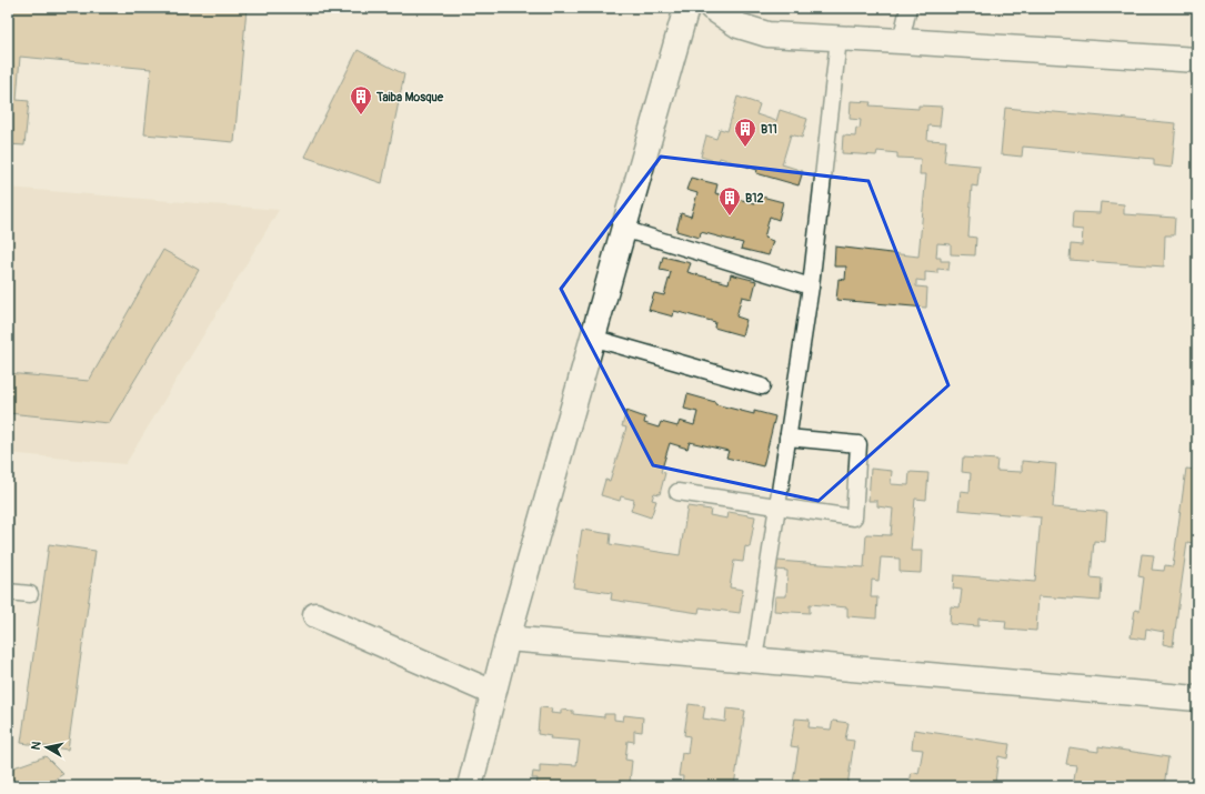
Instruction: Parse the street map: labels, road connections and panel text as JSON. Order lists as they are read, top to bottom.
{
  "places": {
    "building": ["Taiba Mosque", "B11", "B12"]
  },
  "north": "left"
}
